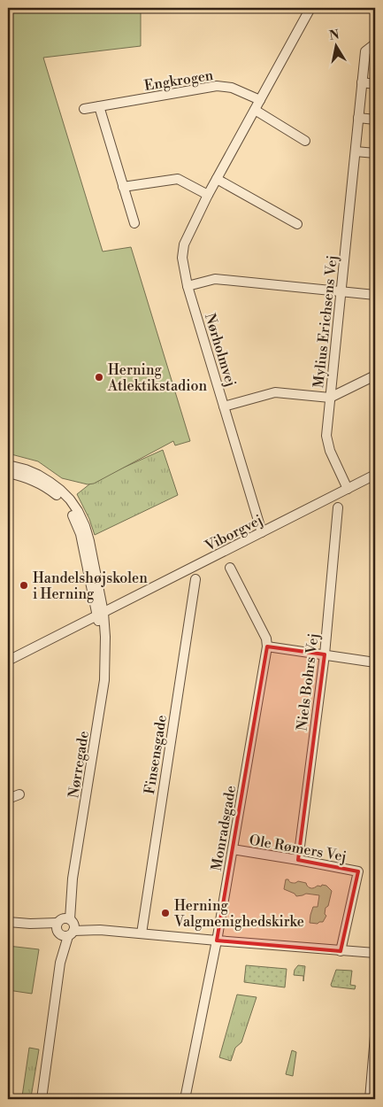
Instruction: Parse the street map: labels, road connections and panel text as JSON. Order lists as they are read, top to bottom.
{
  "streets": {
    "street": [
      "Engkrogen",
      "Mylius Erichsens Vej",
      "Nørholmvej",
      "Viborgvej",
      "Niels Bohrs Vej",
      "Finsensgade",
      "Nørregade",
      "Monradsgade",
      "Ole Rømers Vej"
    ]
  },
  "crossings": [
    ["Engkrogen", "Nørholmvej"],
    ["Mylius Erichsens Vej", "Viborgvej"],
    ["Nørholmvej", "Viborgvej"],
    ["Viborgvej", "Nørregade"],
    ["Niels Bohrs Vej", "Ole Rømers Vej"],
    ["Monradsgade", "Ole Rømers Vej"]
  ],
  "places": ["Herning Atlektikstadion", "Handelshøjskolen i Herning", "Herning Valgmenighedskirke"],
  "north": "top"
}
